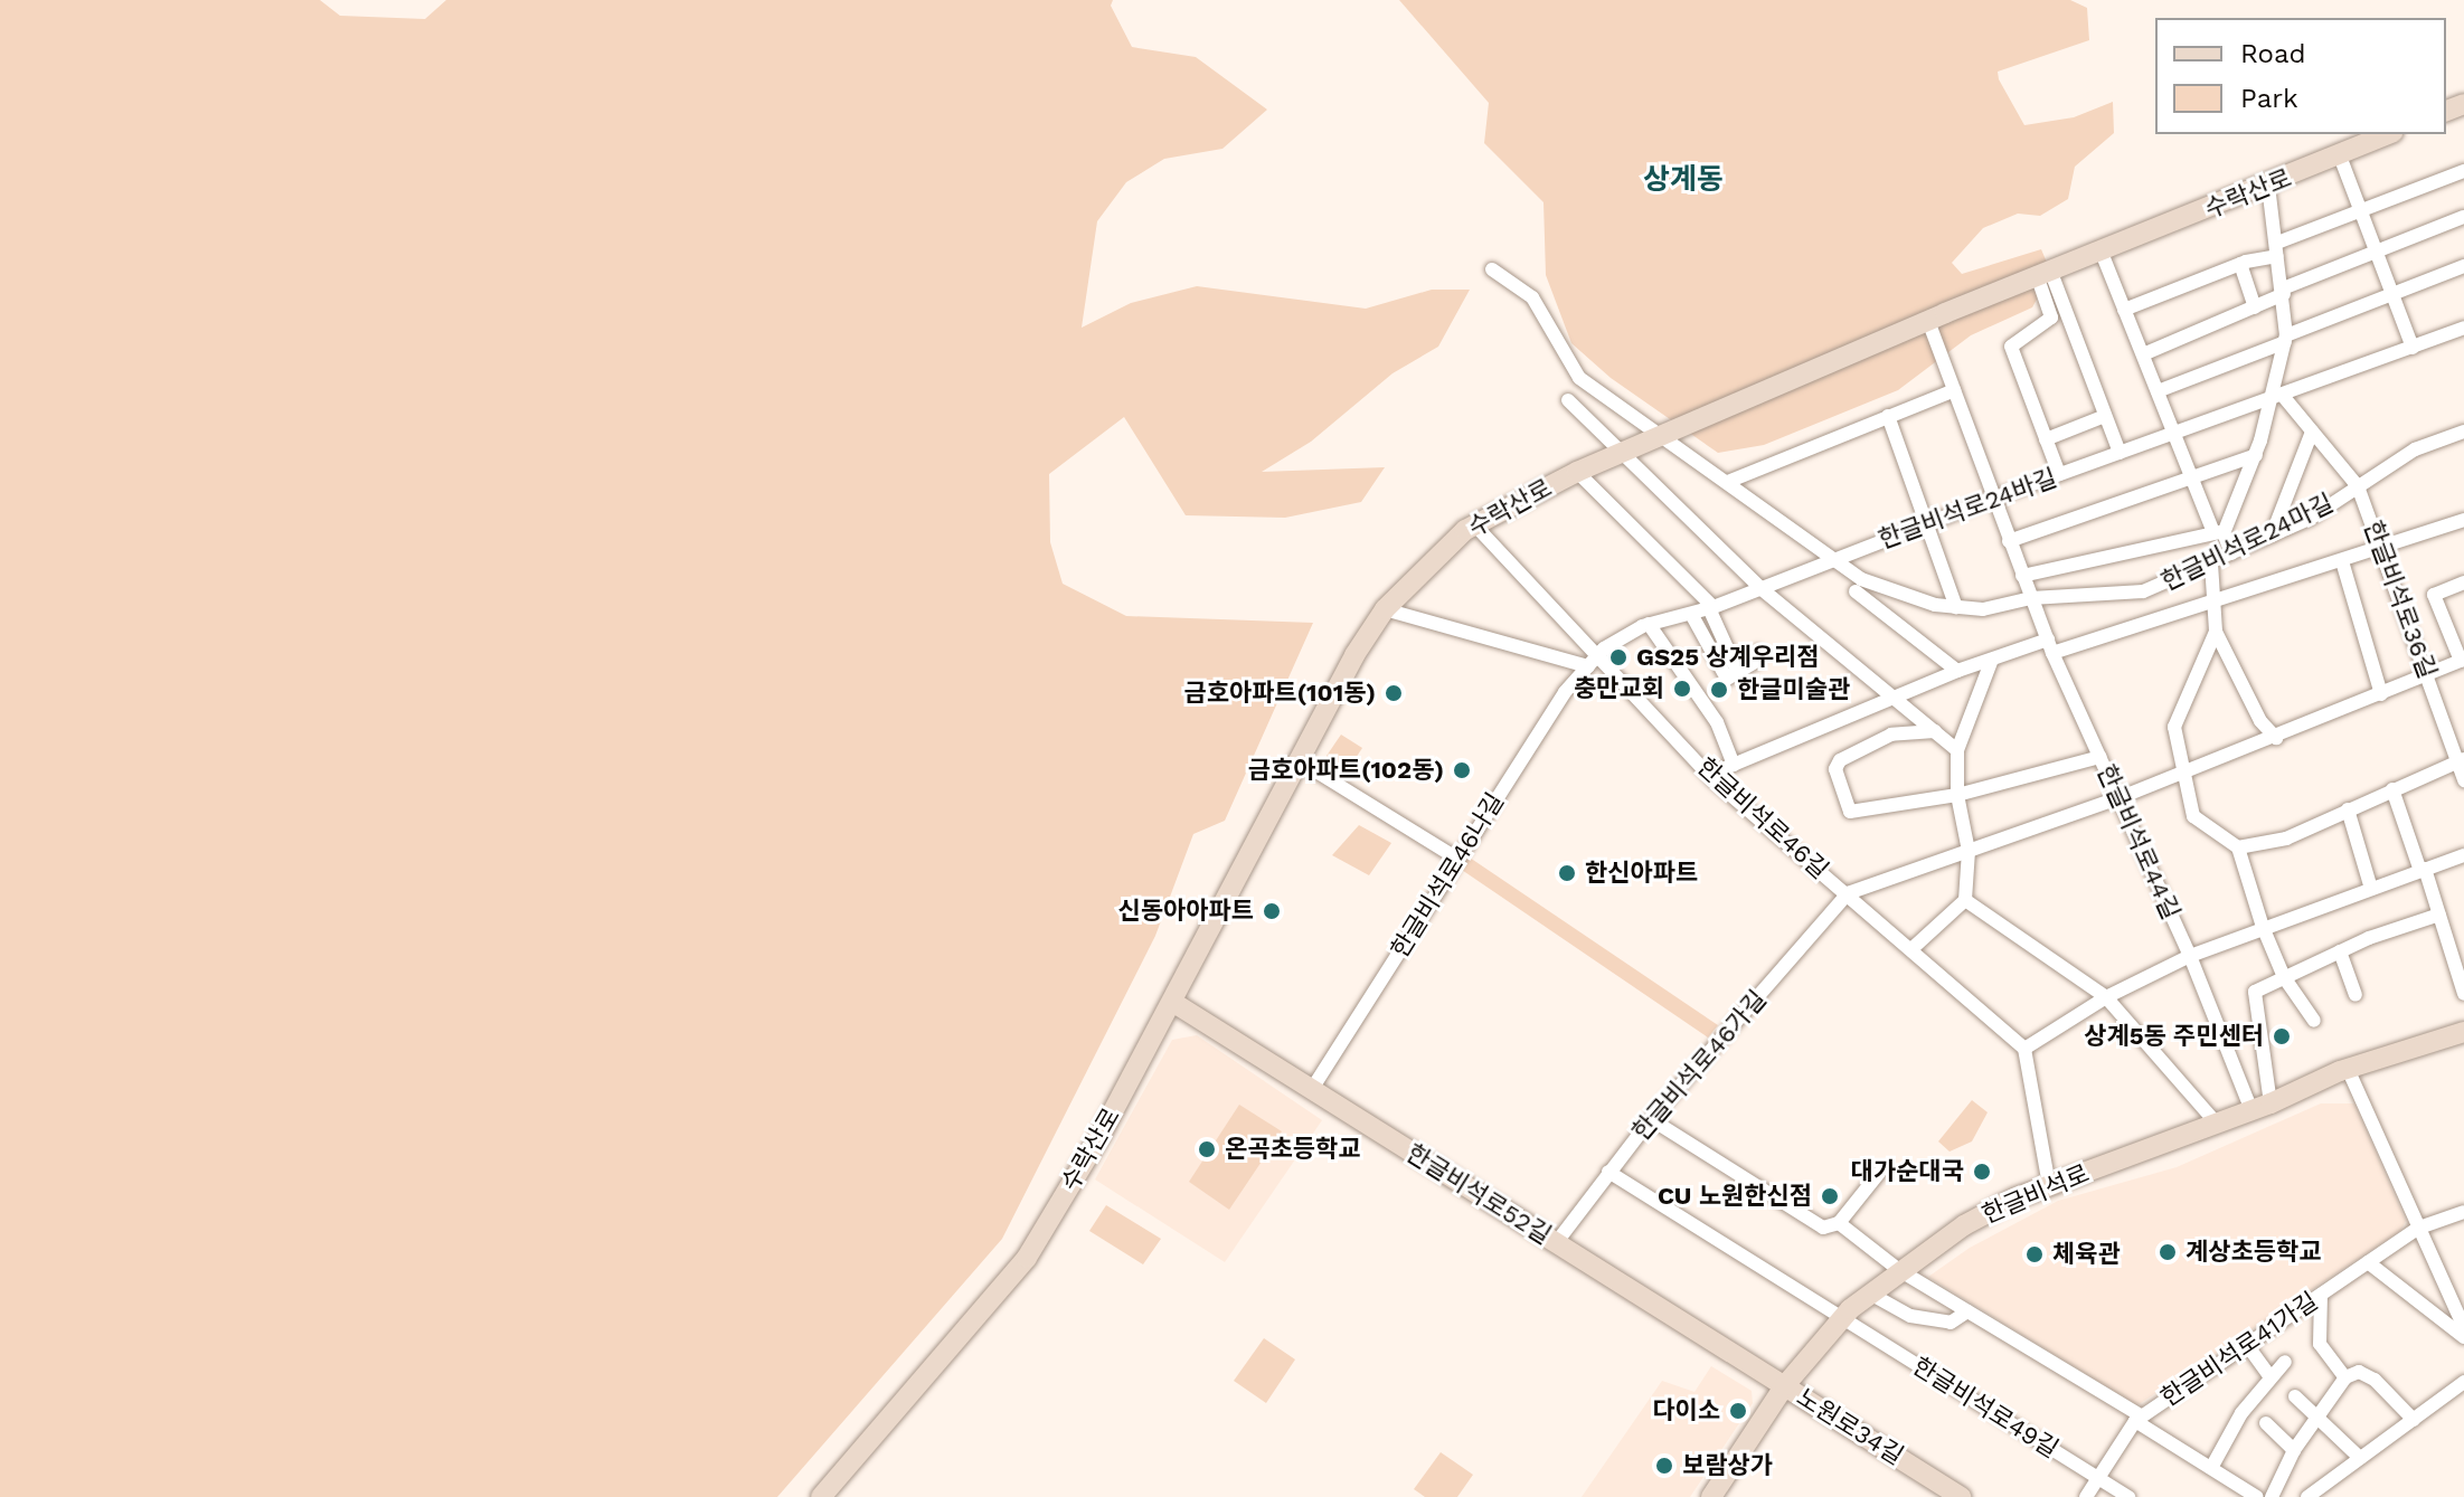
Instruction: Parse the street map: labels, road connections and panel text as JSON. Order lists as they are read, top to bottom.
{
  "streets": {
    "street": [
      "수락산로",
      "한글비석로24바길",
      "한글비석로24마길",
      "한글비석로36길",
      "한글비석로46길",
      "한글비석로44길",
      "한글비석로46나길",
      "한글비석로46가길",
      "한글비석로52길",
      "한글비석로",
      "한글비석로41가길",
      "한글비석로49길",
      "노원로34길"
    ]
  },
  "crossings": [
    ["수락산로", "한글비석로24마길"],
    ["수락산로", "한글비석로46길"],
    ["수락산로", "한글비석로44길"],
    ["수락산로", "한글비석로52길"],
    ["한글비석로24바길", "한글비석로24마길"],
    ["한글비석로24바길", "한글비석로36길"],
    ["한글비석로24바길", "한글비석로46길"],
    ["한글비석로24바길", "한글비석로44길"],
    ["한글비석로24바길", "한글비석로46나길"],
    ["한글비석로24마길", "한글비석로36길"],
    ["한글비석로24마길", "한글비석로44길"],
    ["한글비석로46길", "한글비석로46나길"],
    ["한글비석로46길", "한글비석로46가길"],
    ["한글비석로44길", "한글비석로"],
    ["한글비석로46나길", "한글비석로52길"],
    ["한글비석로46가길", "한글비석로52길"],
    ["한글비석로46가길", "한글비석로49길"],
    ["한글비석로52길", "한글비석로"],
    ["한글비석로52길", "노원로34길"],
    ["한글비석로", "한글비석로49길"],
    ["한글비석로", "노원로34길"],
    ["한글비석로41가길", "한글비석로49길"]
  ],
  "districts": ["상계동"],
  "places": [
    "GS25 상계우리점",
    "충만교회",
    "한글미술관",
    "금호아파트(101동)",
    "금호아파트(102동)",
    "한신아파트",
    "신동아아파트",
    "상계5동 주민센터",
    "온곡초등학교",
    "대가순대국",
    "CU 노원한신점",
    "계상초등학교",
    "체육관",
    "다이소",
    "보람상가"
  ],
  "legend": ["Road", "Park"]
}
